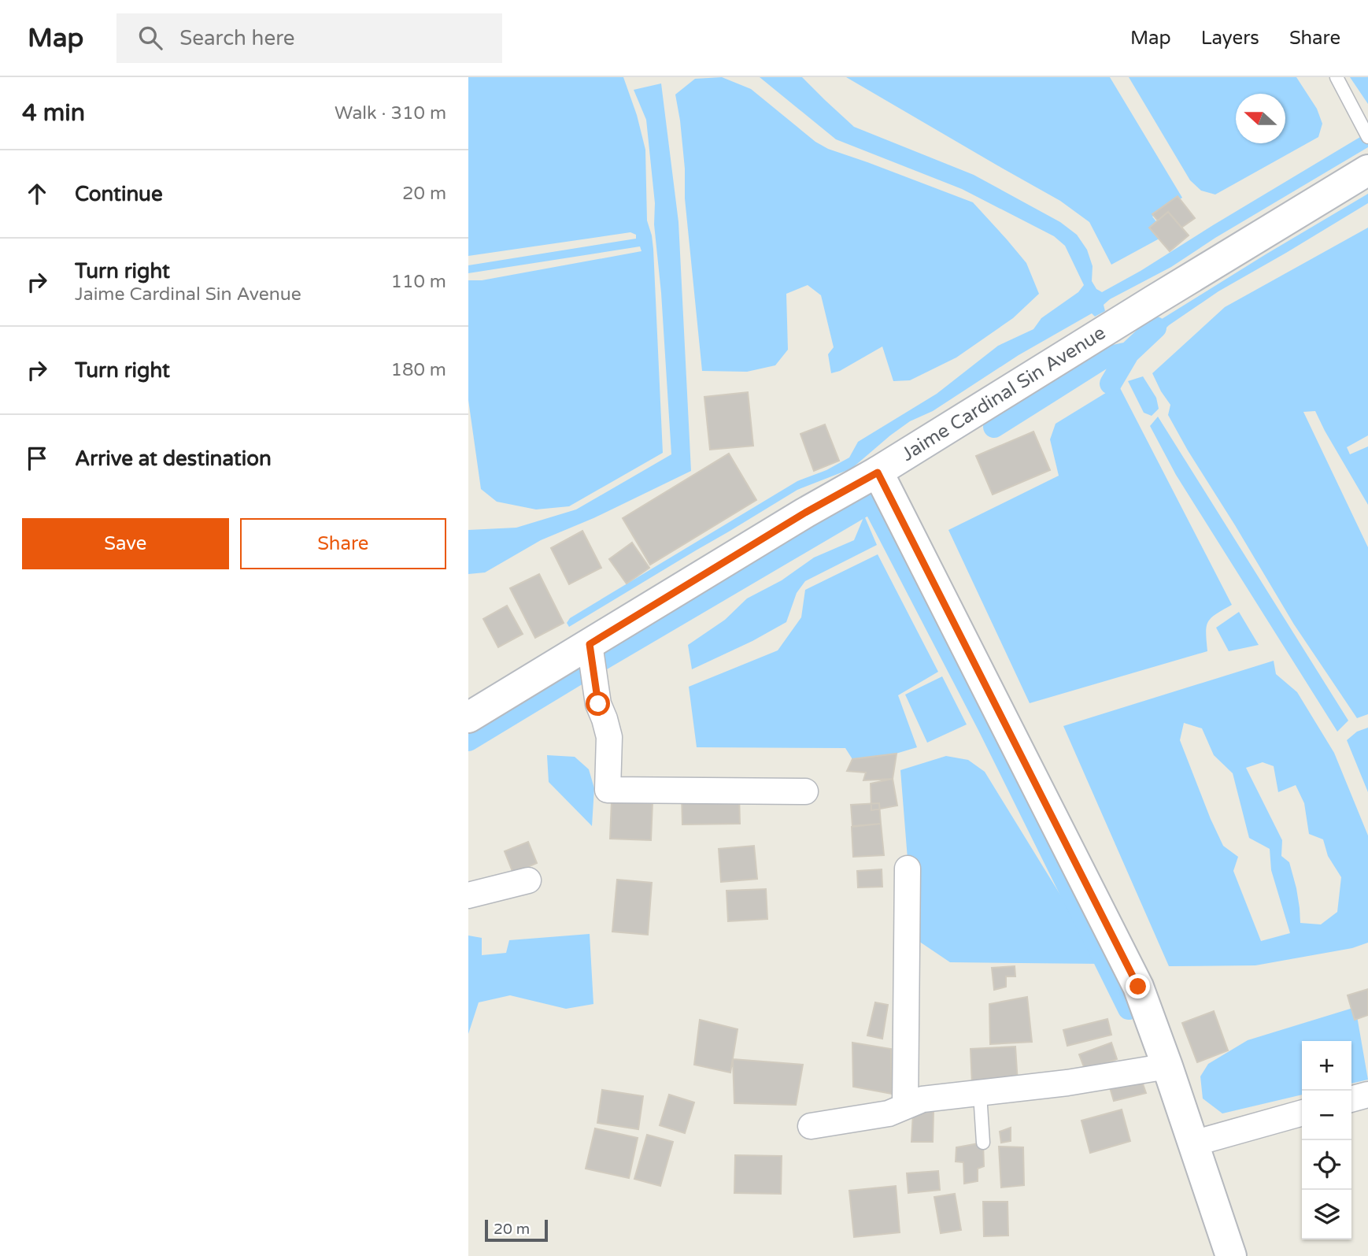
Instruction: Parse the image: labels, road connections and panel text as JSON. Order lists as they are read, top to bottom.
{
  "streets": {
    "main road": ["Jaime Cardinal Sin Avenue"]
  },
  "scale_bar": "20 m",
  "north": "left",
  "page": {
    "header": "Map",
    "search": "Search here",
    "nav": ["Map", "Layers", "Share"],
    "heading": ["4 min", "Walk · 310 m"],
    "list": [
      ["Continue", "20 m"],
      ["Turn right", "Jaime Cardinal Sin Avenue", "110 m"],
      ["Turn right", "180 m"],
      "Arrive at destination"
    ],
    "buttons": ["Save", "Share"],
    "map_buttons": ["+", "−"],
    "scale": "20 m"
  }
}
